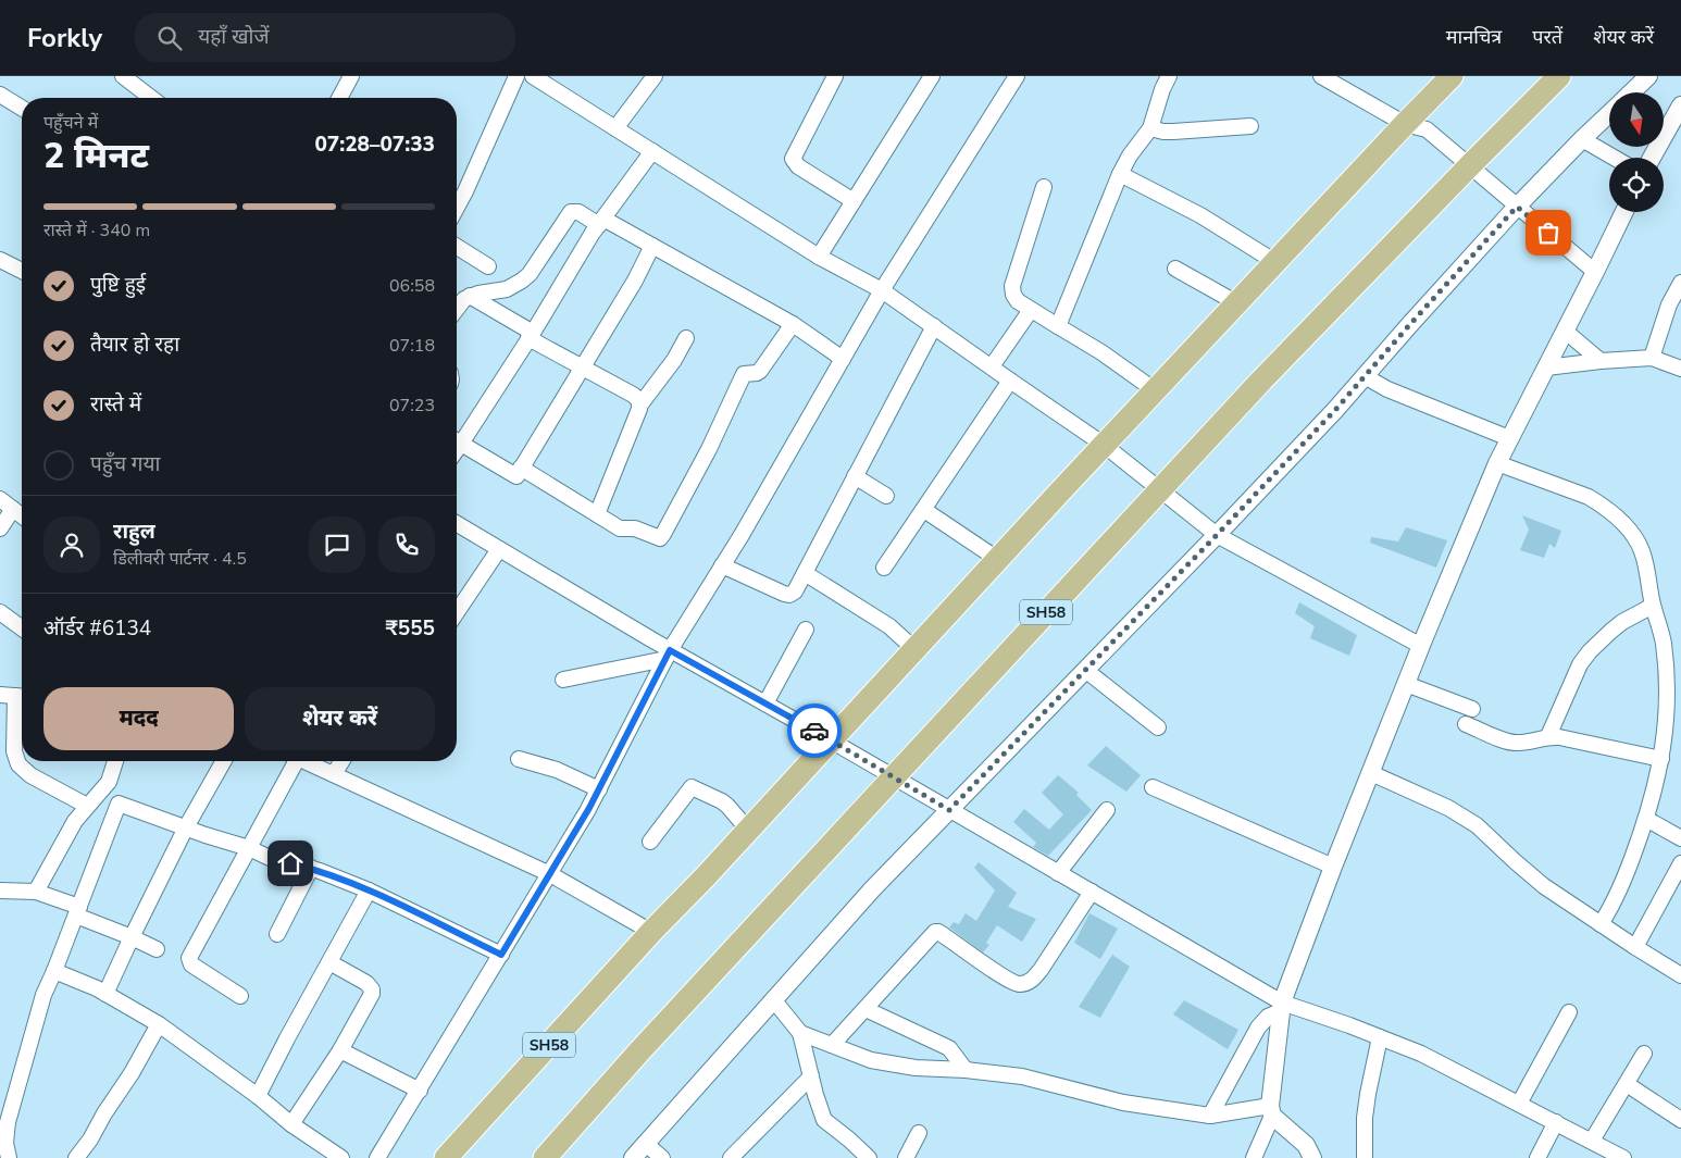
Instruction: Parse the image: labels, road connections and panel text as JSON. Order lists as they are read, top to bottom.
{
  "streets": {
    "main road": ["SH58"]
  },
  "north": "bottom",
  "page": {
    "header": "Forkly",
    "search": "यहाँ खोजें",
    "nav": ["मानचित्र", "परतें", "शेयर करें"],
    "heading": ["2 मिनट", "पहुँचने में", "07:28–07:33"],
    "panel": [
      "राहुल",
      "डिलीवरी पार्टनर · 4.5",
      "ऑर्डर #6134",
      "₹555"
    ],
    "bar": "रास्ते में · 340 m",
    "list": [
      ["पुष्टि हुई", "06:58"],
      ["तैयार हो रहा", "07:18"],
      ["रास्ते में", "07:23"],
      "पहुँच गया"
    ],
    "buttons": ["मदद", "शेयर करें"]
  }
}
